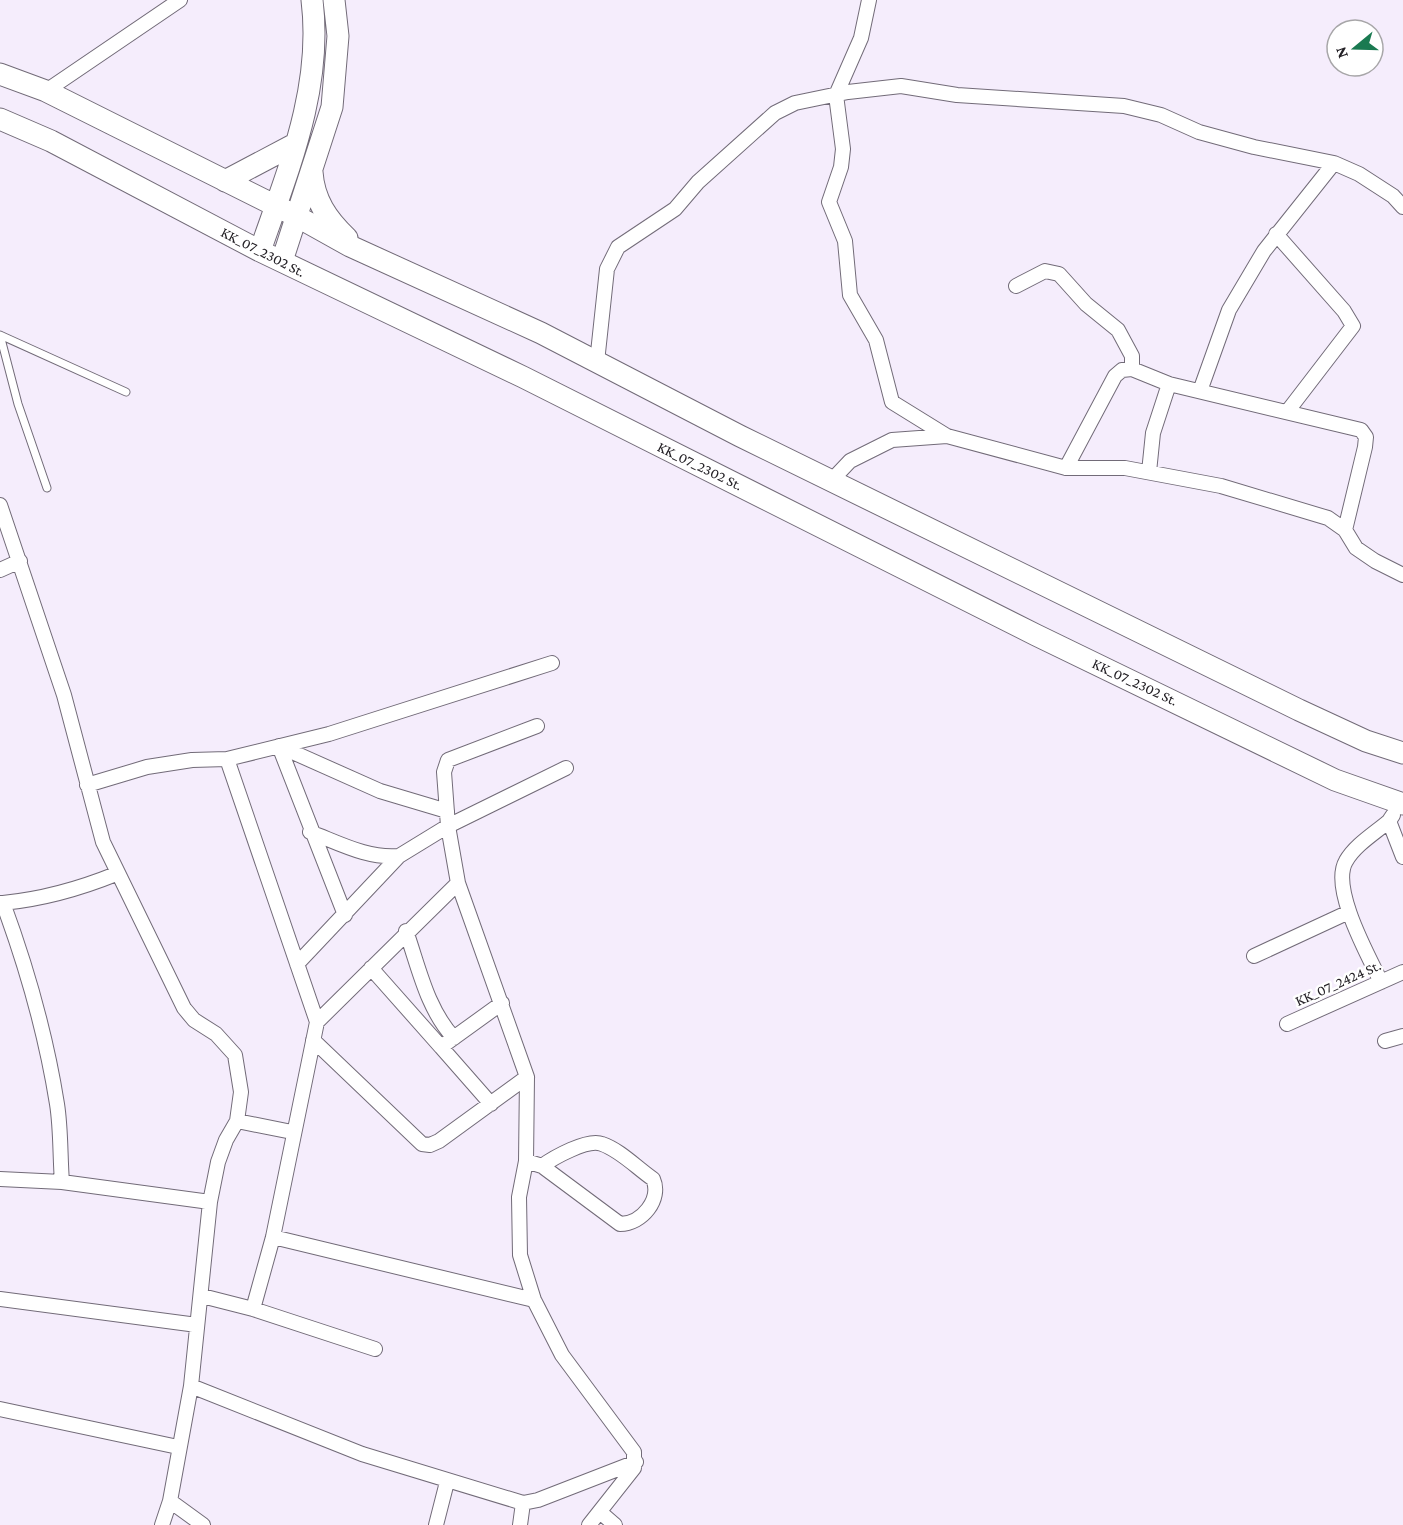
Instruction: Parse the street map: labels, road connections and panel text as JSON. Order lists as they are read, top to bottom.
{
  "streets": {
    "main road": ["KK_07_2302 St."],
    "street": ["KK_07_2424 St."]
  },
  "north": "left"
}
